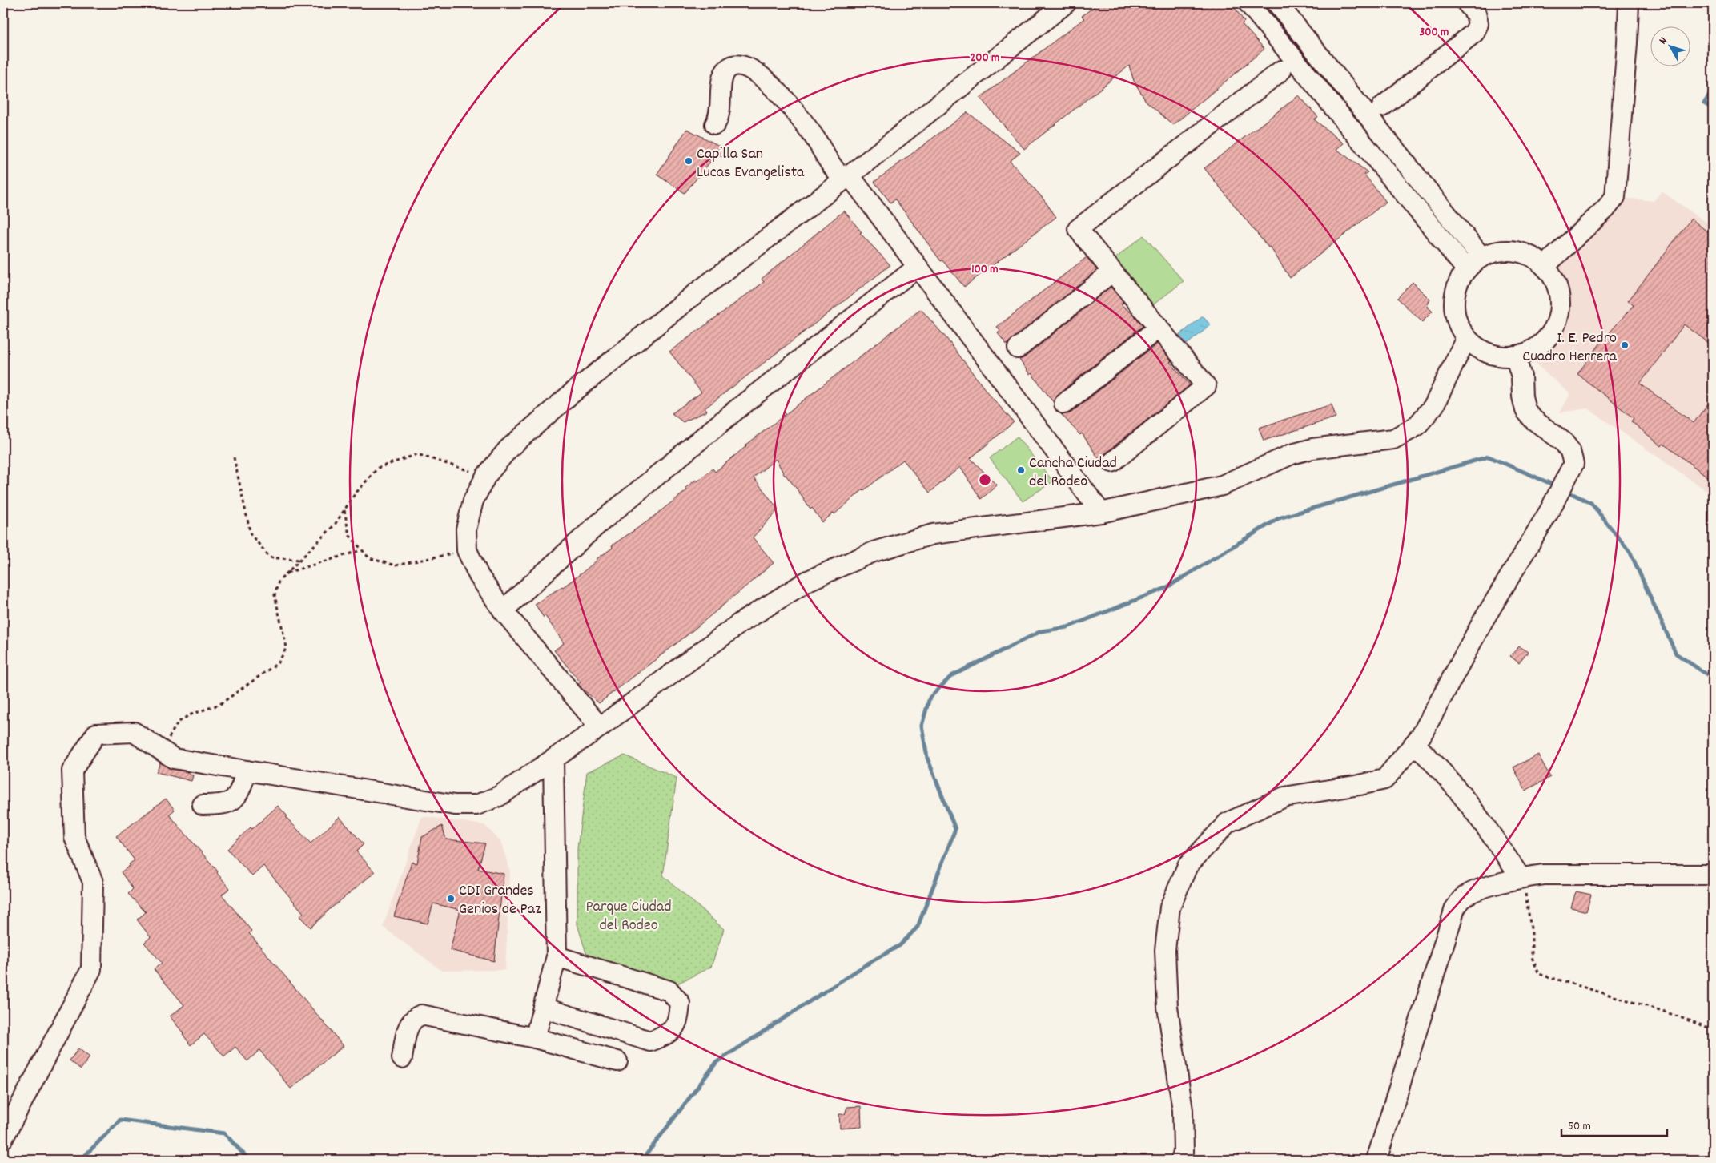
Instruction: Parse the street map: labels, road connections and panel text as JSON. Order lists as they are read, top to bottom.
{
  "parks": ["Parque Ciudad del Rodeo"],
  "places": [
    "Capilla San Lucas Evangelista",
    "I. E. Pedro Cuadro Herrera",
    "Cancha Ciudad del Rodeo",
    "CDI Grandes Genios de Paz"
  ],
  "scale_bar": "50 m",
  "north": "top left",
  "rings": ["300 m", "200 m", "100 m"]
}
